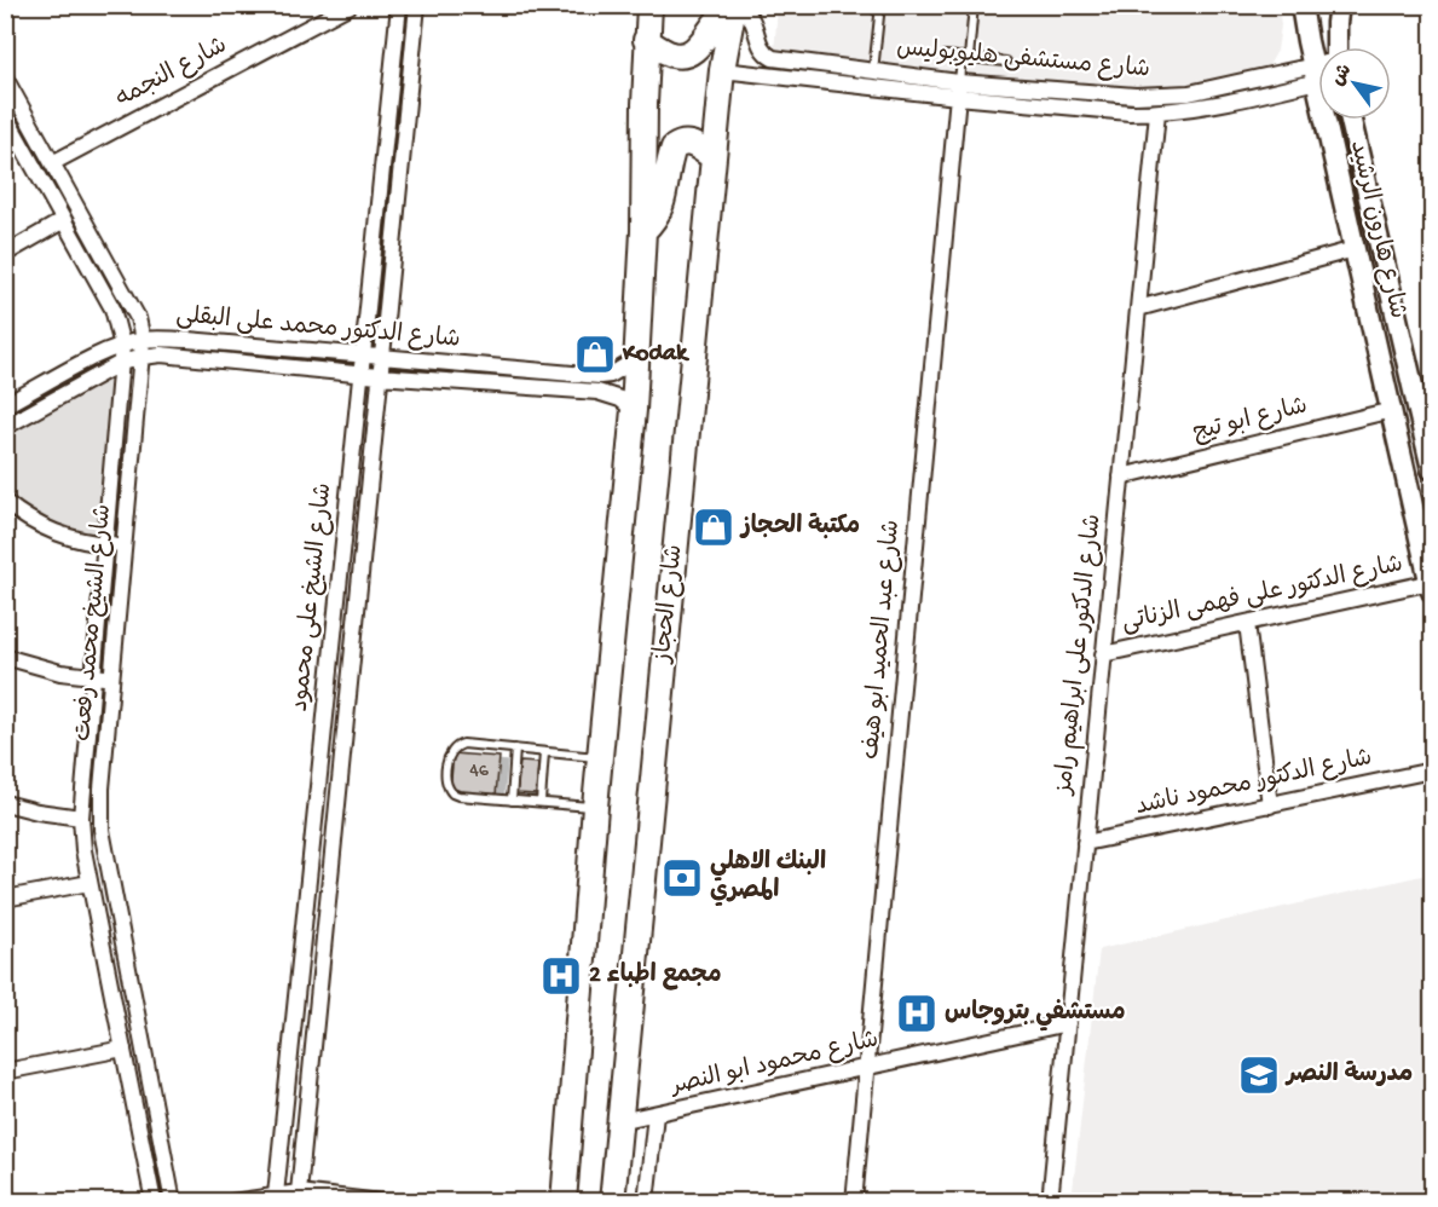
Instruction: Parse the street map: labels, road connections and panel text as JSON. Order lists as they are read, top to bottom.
{
  "streets": {
    "main road": ["شارع الحجاز"],
    "street": [
      "شارع مستشفى هليوبوليس",
      "شارع النجمه",
      "شارع هارون الرشيد",
      "شارع الدكتور محمد على البقلى",
      "شارع ابو تيج",
      "شارع الدكتور على فهمى الزناتى",
      "شارع الشيخ على محمود",
      "شارع الشيخ محمد رفعت",
      "شارع عبد الحميد ابو هيف",
      "شارع الدكتور على ابراهيم رامز",
      "شارع الدكتور محمود ناشد",
      "شارع محمود ابو النصر"
    ]
  },
  "crossings": [
    ["شارع مستشفى هليوبوليس", "شارع الحجاز"],
    ["شارع مستشفى هليوبوليس", "شارع عبد الحميد ابو هيف"],
    ["شارع مستشفى هليوبوليس", "شارع الدكتور على ابراهيم رامز"],
    ["شارع النجمه", "شارع الشيخ محمد رفعت"],
    ["شارع هارون الرشيد", "شارع ابو تيج"],
    ["شارع هارون الرشيد", "شارع الدكتور على فهمى الزناتى"],
    ["شارع الدكتور محمد على البقلى", "شارع الشيخ على محمود"],
    ["شارع الدكتور محمد على البقلى", "شارع الشيخ محمد رفعت"],
    ["شارع ابو تيج", "شارع الدكتور على ابراهيم رامز"],
    ["شارع الدكتور على فهمى الزناتى", "شارع الدكتور على ابراهيم رامز"],
    ["شارع الحجاز", "شارع محمود ابو النصر"],
    ["شارع عبد الحميد ابو هيف", "شارع محمود ابو النصر"],
    ["شارع الدكتور على ابراهيم رامز", "شارع الدكتور محمود ناشد"],
    ["شارع الدكتور على ابراهيم رامز", "شارع محمود ابو النصر"]
  ],
  "places": {
    "shop": ["Kodak", "مكتبة الحجاز"],
    "bank": ["البنك الاهلي المصري"],
    "hospital": ["مجمع اطباء 2", "مستشفي بتروجاس"],
    "school or university": ["مدرسة النصر"]
  },
  "house_numbers": ["46"],
  "north": "top left"
}
